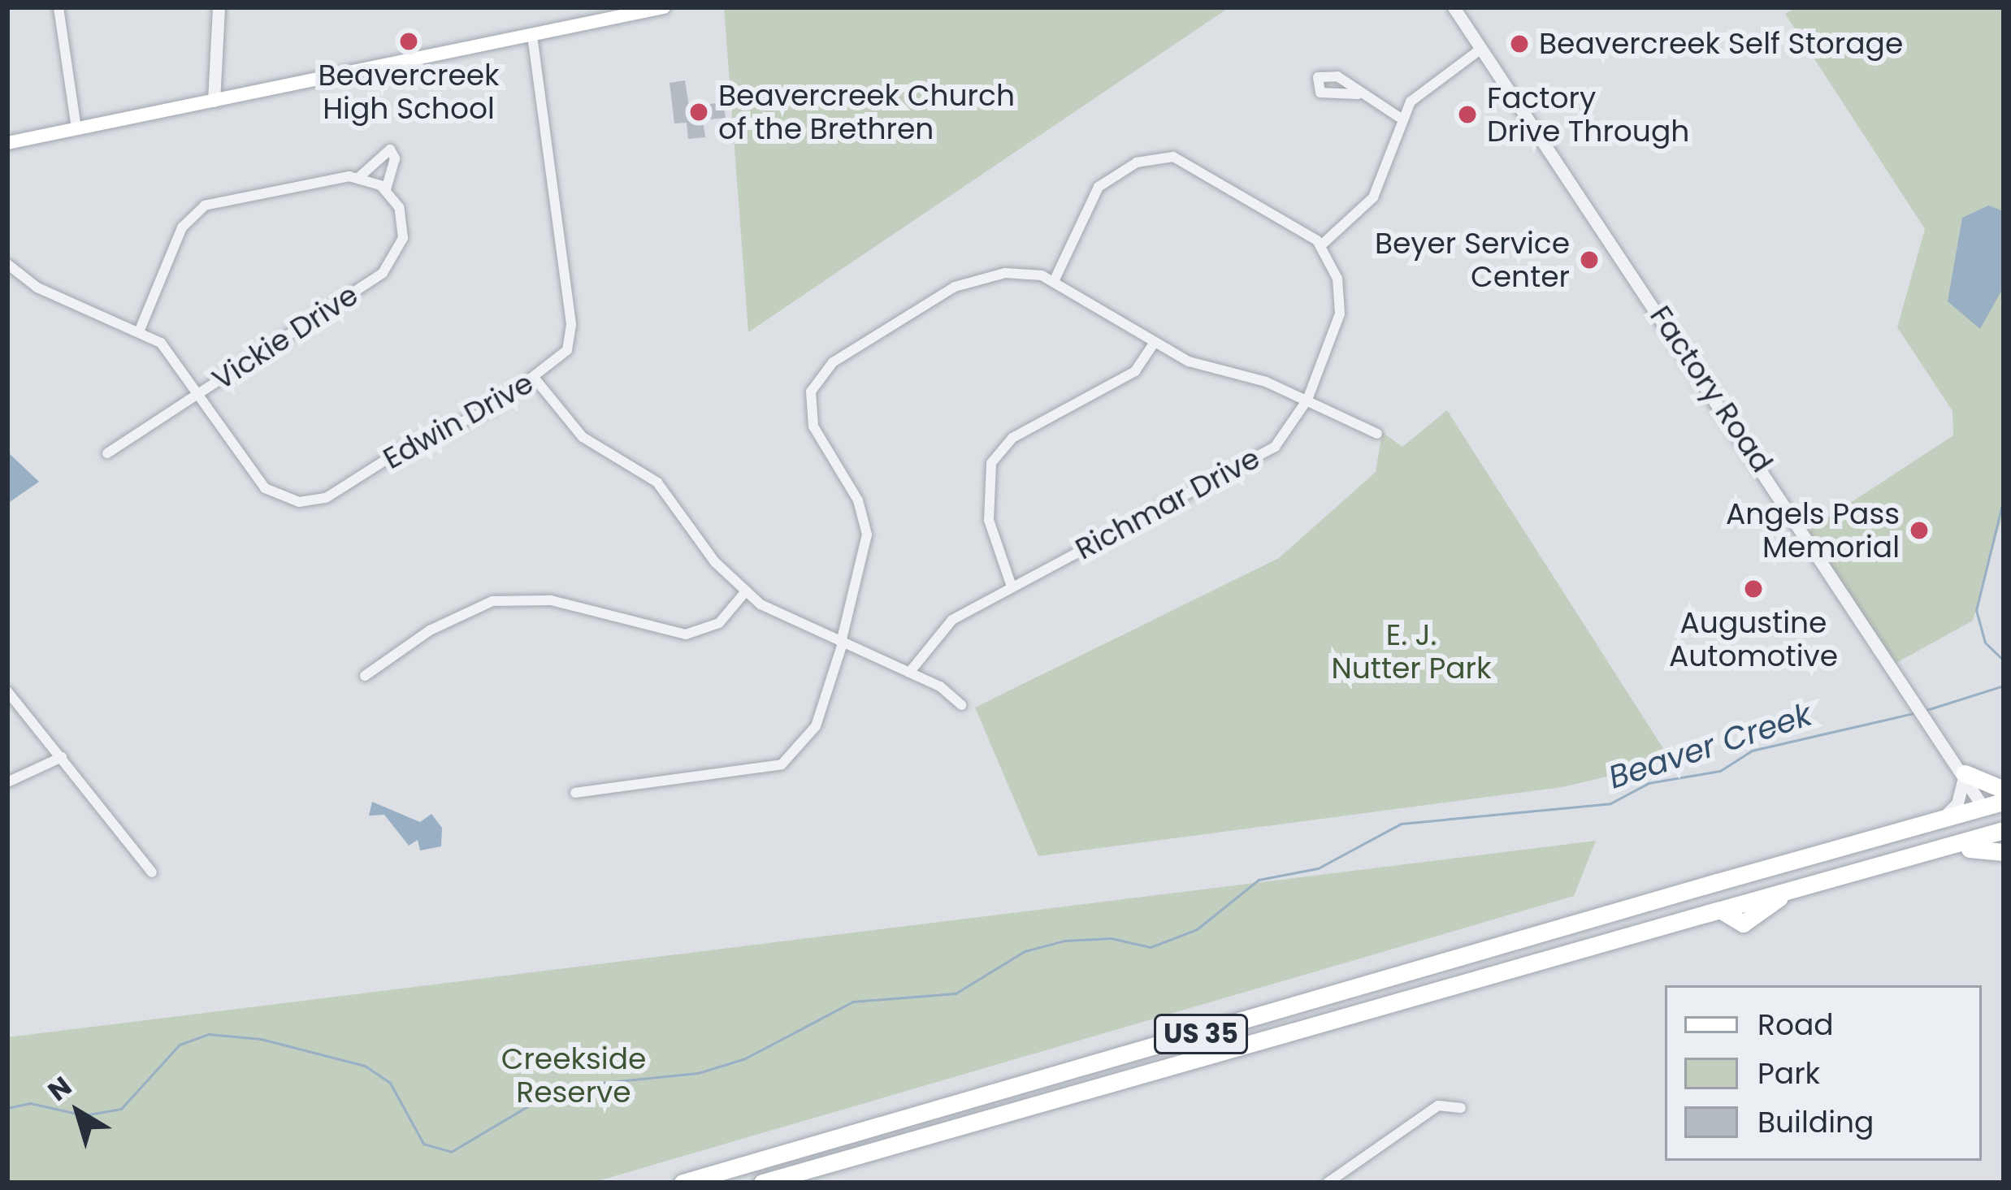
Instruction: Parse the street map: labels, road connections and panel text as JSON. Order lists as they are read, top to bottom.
{
  "streets": {
    "highway": ["US 35"],
    "street": [
      "Vickie Drive",
      "Factory Road",
      "Edwin Drive",
      "Richmar Drive"
    ]
  },
  "crossings": [
    ["Vickie Drive", "Edwin Drive"],
    ["Factory Road", "US 35"]
  ],
  "water": ["Beaver Creek"],
  "parks": ["E. J. Nutter Park", "Creekside Reserve"],
  "places": [
    "Beavercreek High School",
    "Beavercreek Self Storage",
    "Beavercreek Church of the Brethren",
    "Factory Drive Through",
    "Beyer Service Center",
    "Angels Pass Memorial",
    "Augustine Automotive"
  ],
  "legend": ["Road", "Park", "Building"],
  "north": "top left"
}
